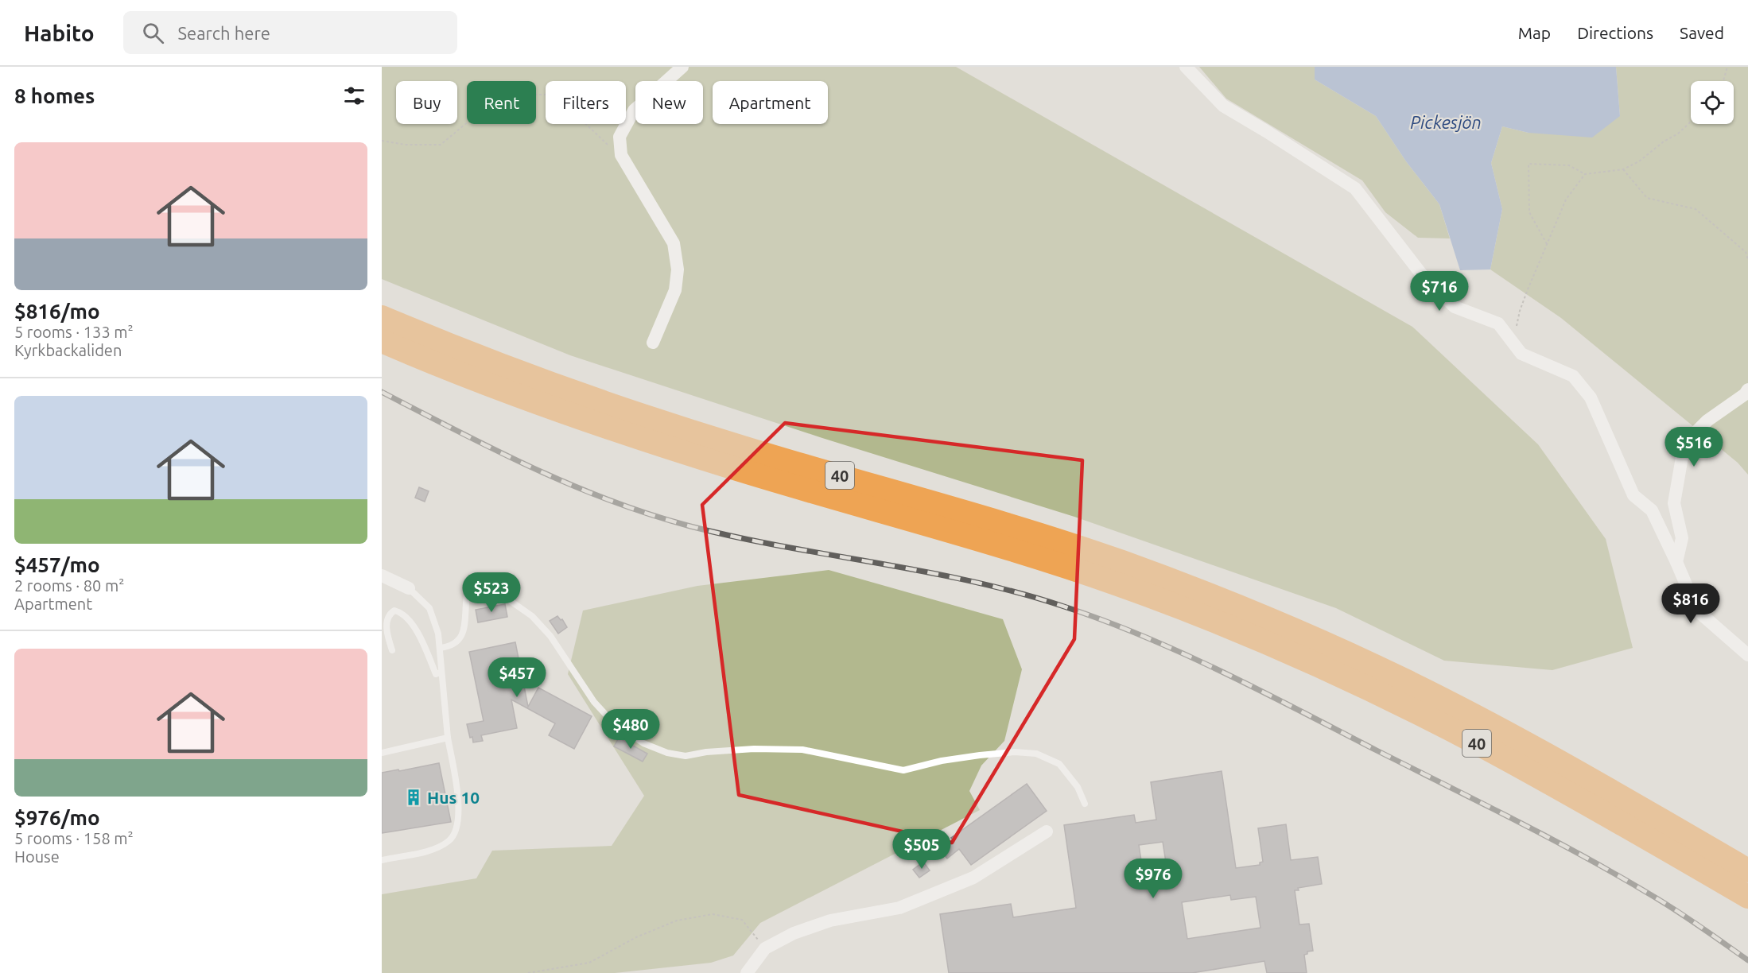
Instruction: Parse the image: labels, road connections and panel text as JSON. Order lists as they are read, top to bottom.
{
  "streets": {
    "highway": ["40"]
  },
  "water": ["Pickesjön"],
  "places": {
    "building": ["Hus 10"]
  },
  "page": {
    "header": "Habito",
    "search": "Search here",
    "nav": ["Map", "Directions", "Saved"],
    "heading": "8 homes",
    "chip": [
      "Buy",
      "Rent",
      "Filters",
      "New",
      "Apartment"
    ],
    "list": [
      {
        "name": "$816/mo",
        "note": "5 rooms · 133 m² · Kyrkbackaliden"
      },
      {
        "name": "$457/mo",
        "note": "2 rooms · 80 m² · Apartment"
      },
      {
        "name": "$976/mo",
        "note": "5 rooms · 158 m² · House"
      }
    ],
    "price": [
      "$716",
      "$516",
      "$523",
      "$816",
      "$457",
      "$480",
      "$505",
      "$976"
    ]
  }
}
